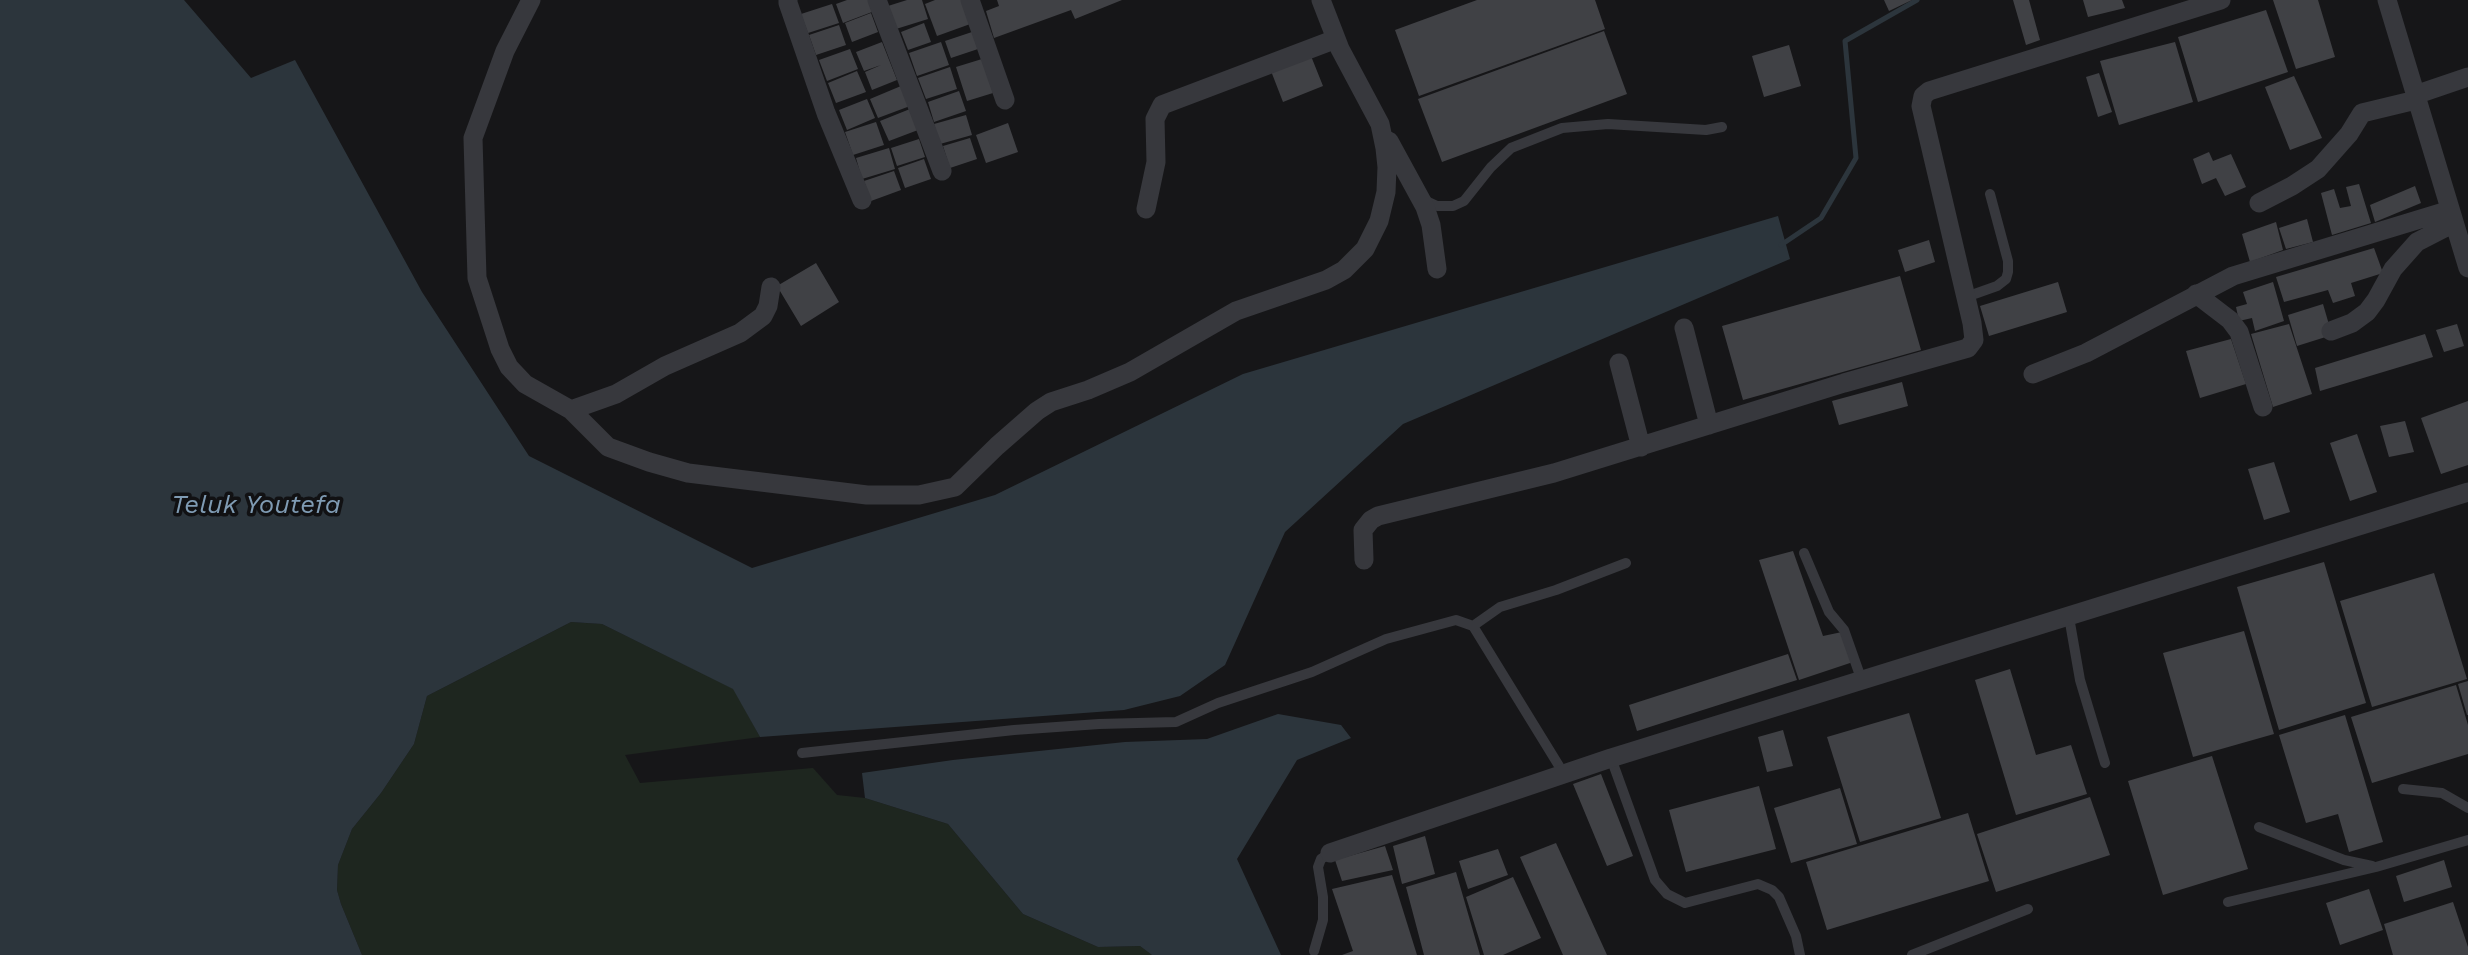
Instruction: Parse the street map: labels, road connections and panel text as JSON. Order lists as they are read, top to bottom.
{
  "water": ["Teluk Youtefa"]
}
